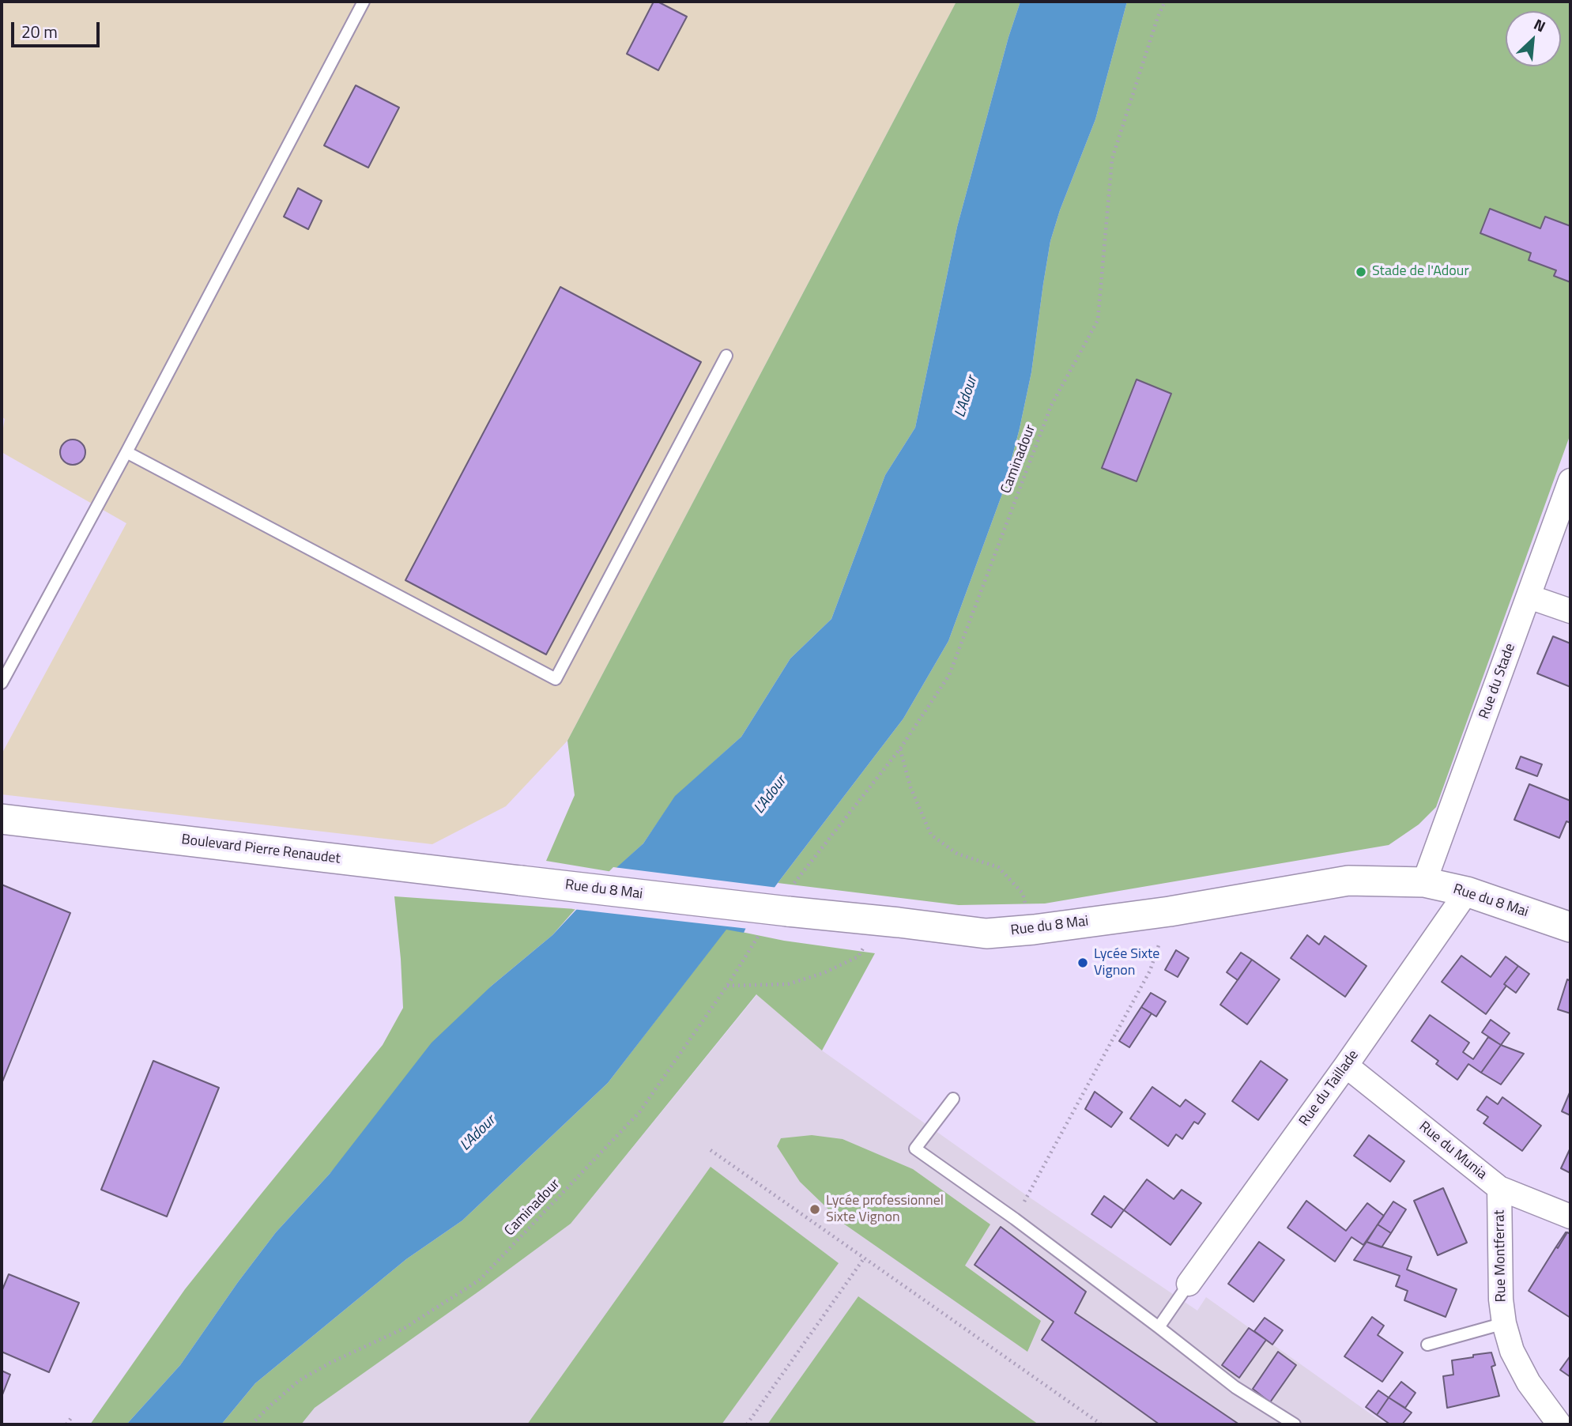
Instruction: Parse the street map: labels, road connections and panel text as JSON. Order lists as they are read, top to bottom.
{
  "streets": {
    "street": [
      "Rue du Stade",
      "Boulevard Pierre Renaudet",
      "Rue du 8 Mai",
      "Rue du Taillade",
      "Rue du Munia",
      "Rue Montferrat"
    ],
    "path": ["Caminadour"]
  },
  "crossings": [
    ["Rue du Stade", "Rue du 8 Mai"],
    ["Boulevard Pierre Renaudet", "Rue du 8 Mai"],
    ["Rue du 8 Mai", "Rue du Taillade"],
    ["Rue du Taillade", "Rue du Munia"],
    ["Rue du Munia", "Rue Montferrat"]
  ],
  "water": ["L'Adour"],
  "places": ["Stade de l'Adour", "Lycée Sixte Vignon", "Lycée professionnel Sixte Vignon"],
  "scale_bar": "20 m",
  "north": "top right"
}
